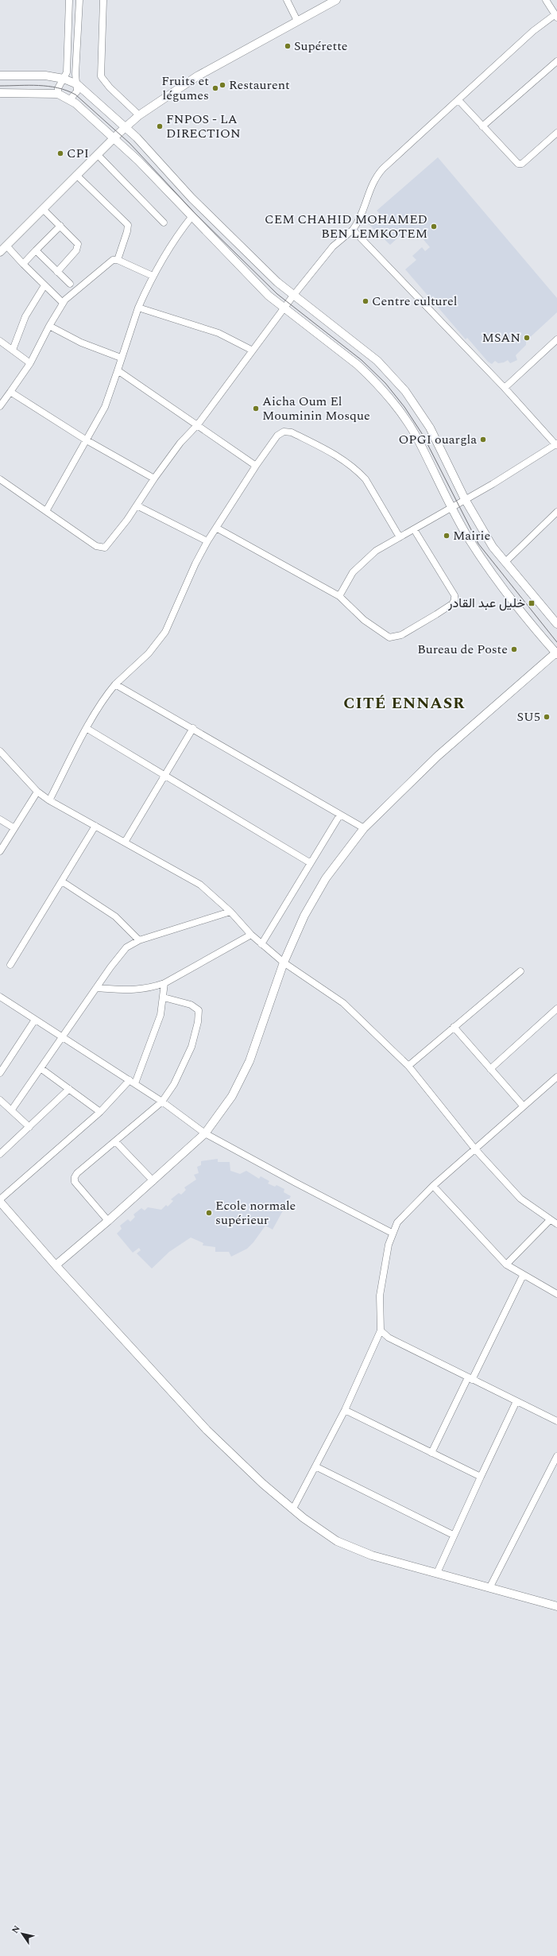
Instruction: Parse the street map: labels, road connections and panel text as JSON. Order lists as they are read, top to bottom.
{
  "districts": ["CITÉ ENNASR"],
  "places": {
    "other": [
      "Supérette",
      "Restaurent",
      "Fruits et légumes",
      "FNPOS - LA DIRECTION",
      "CPI",
      "CEM CHAHID MOHAMED BEN LEMKOTEM",
      "Centre culturel",
      "MSAN",
      "Aicha Oum El Mouminin Mosque",
      "OPGI ouargla",
      "Mairie",
      "Bureau de Poste",
      "SU5",
      "Ecole normale supérieur"
    ],
    "transit": ["خليل عبد القادر"]
  },
  "north": "top left"
}
